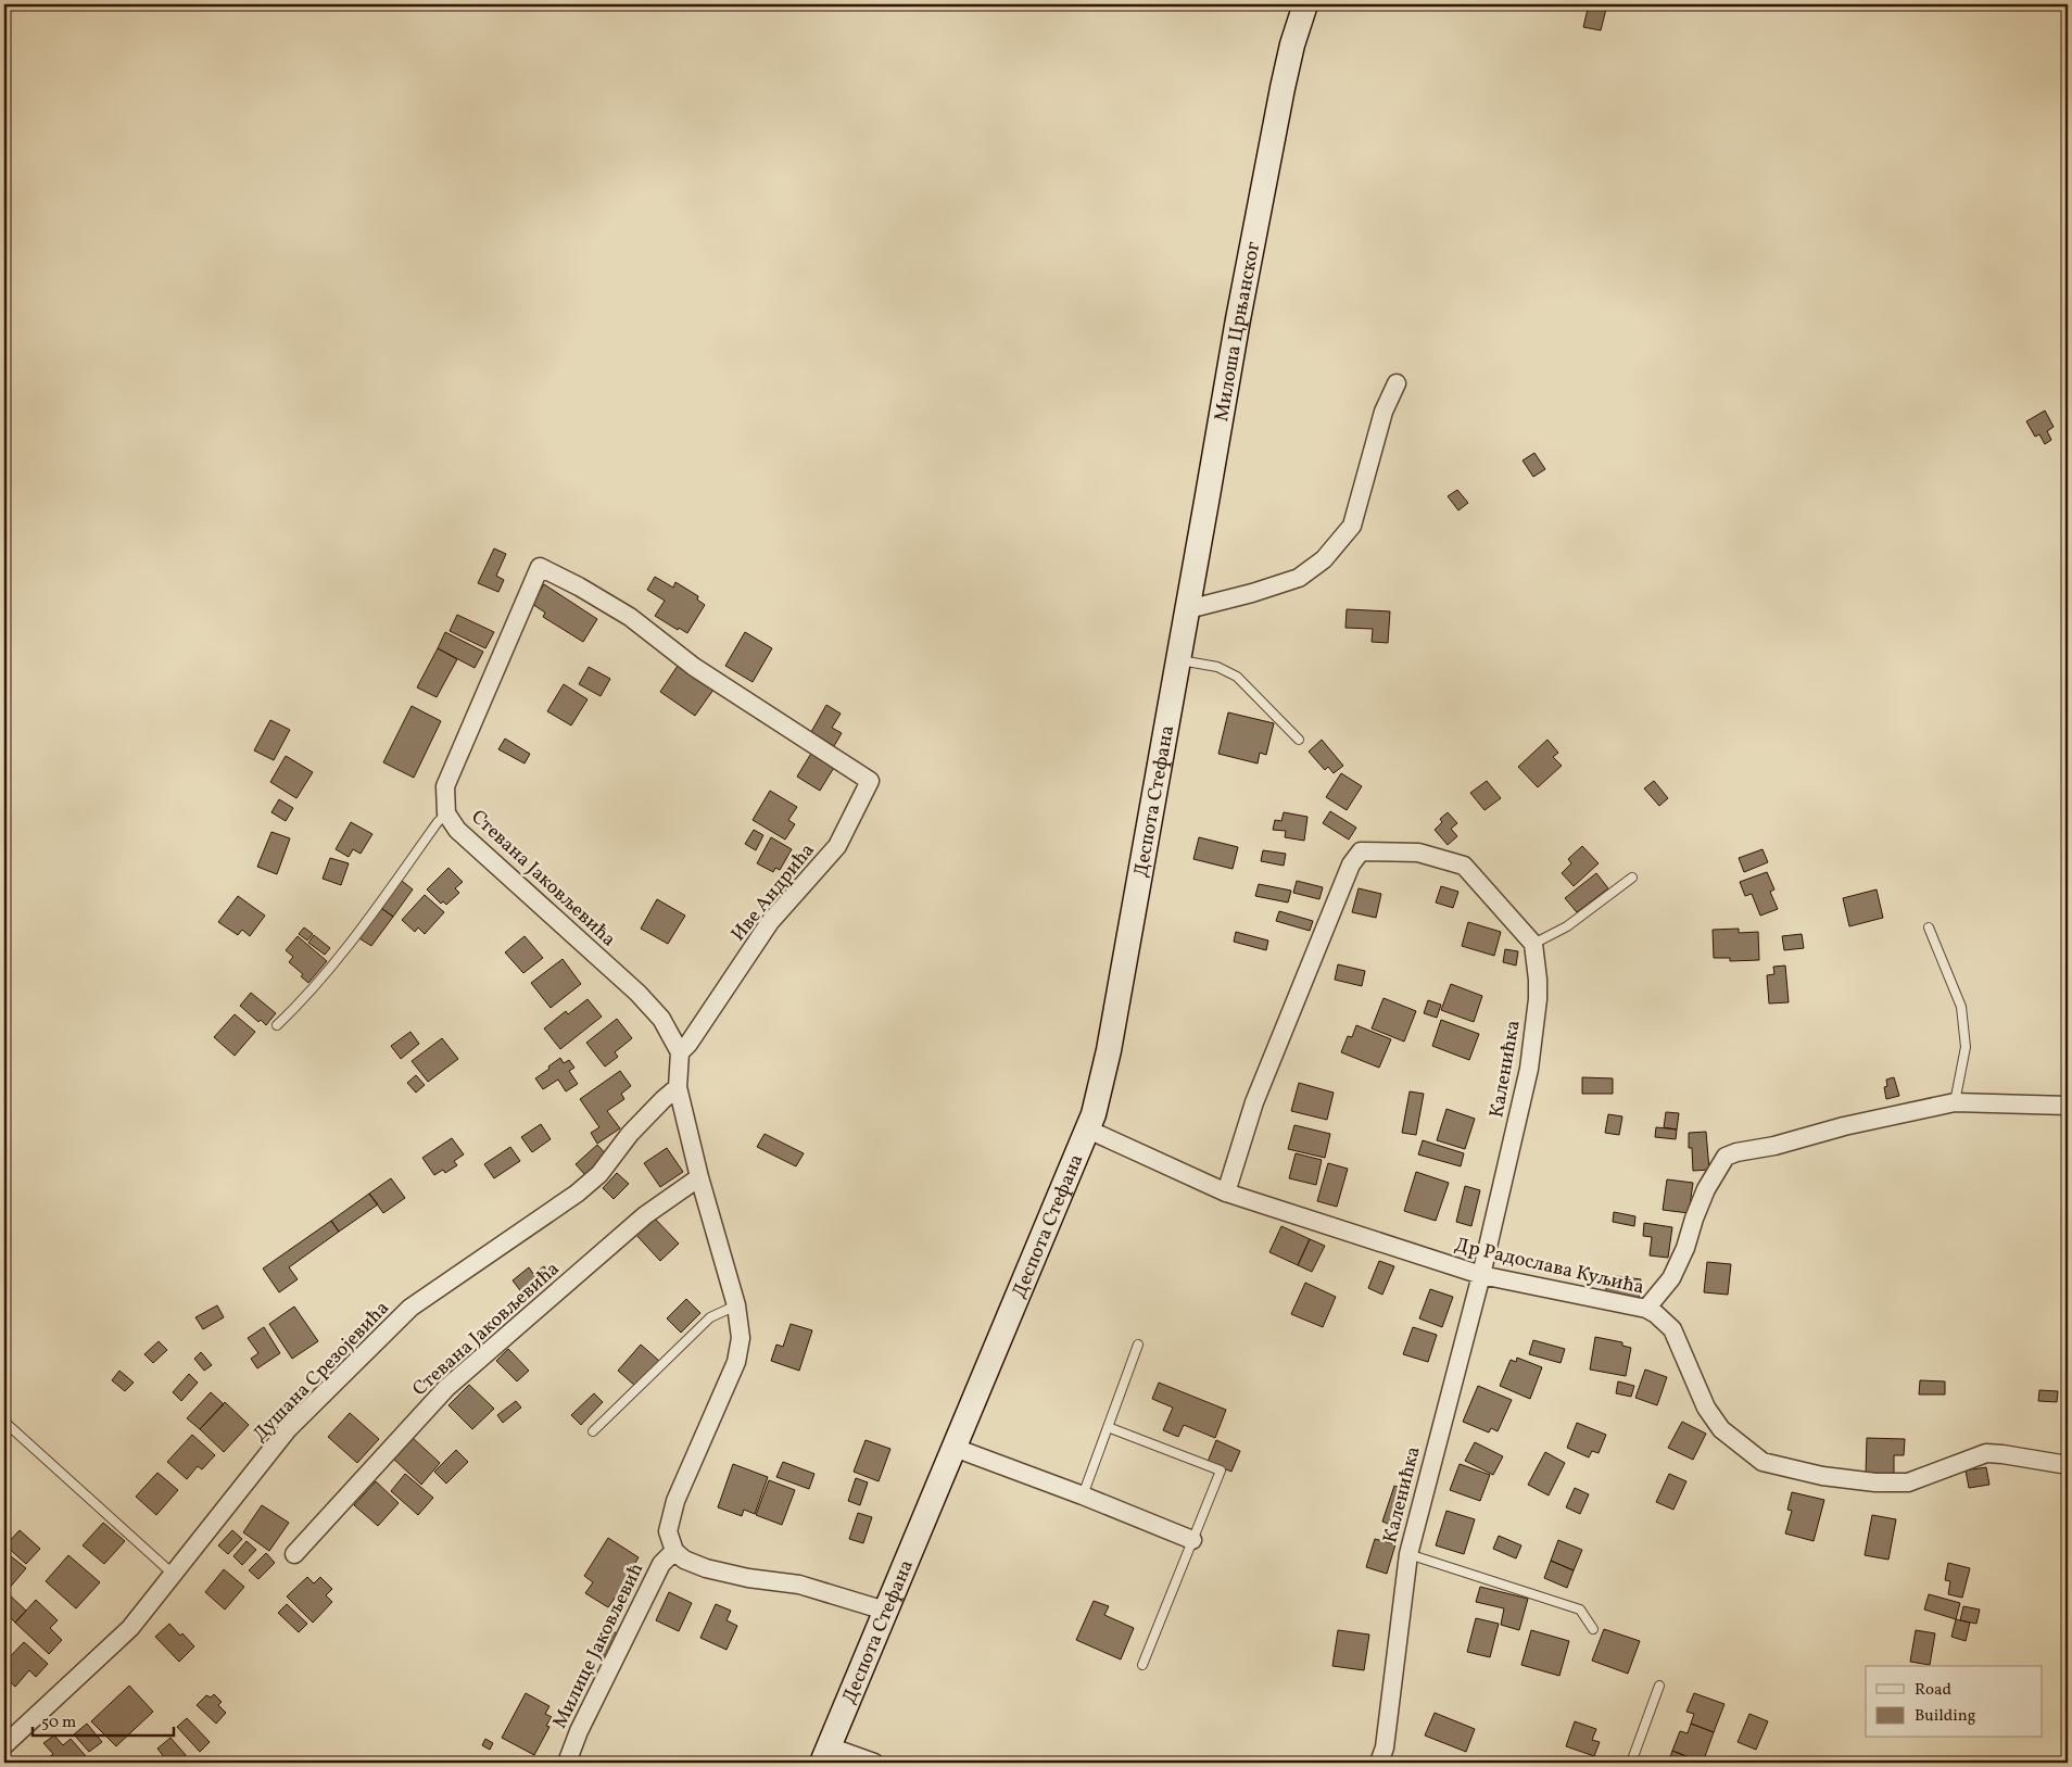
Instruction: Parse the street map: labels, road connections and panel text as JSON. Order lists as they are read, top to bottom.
{
  "streets": {
    "main road": ["Милоша Црњанског", "Деспота Стефана"],
    "street": [
      "Стевана Јаковљевића",
      "Иве Андрића",
      "Каленићка",
      "Др Радослава Куљића",
      "Душана Срезојевића",
      "Милице Јаковљевић"
    ]
  },
  "crossings": [
    ["Милоша Црњанског", "Деспота Стефана"],
    ["Деспота Стефана", "Др Радослава Куљића"],
    ["Стевана Јаковљевића", "Иве Андрића"],
    ["Каленићка", "Др Радослава Куљића"]
  ],
  "legend": ["Road", "Building"],
  "scale_bar": "50 m"
}
